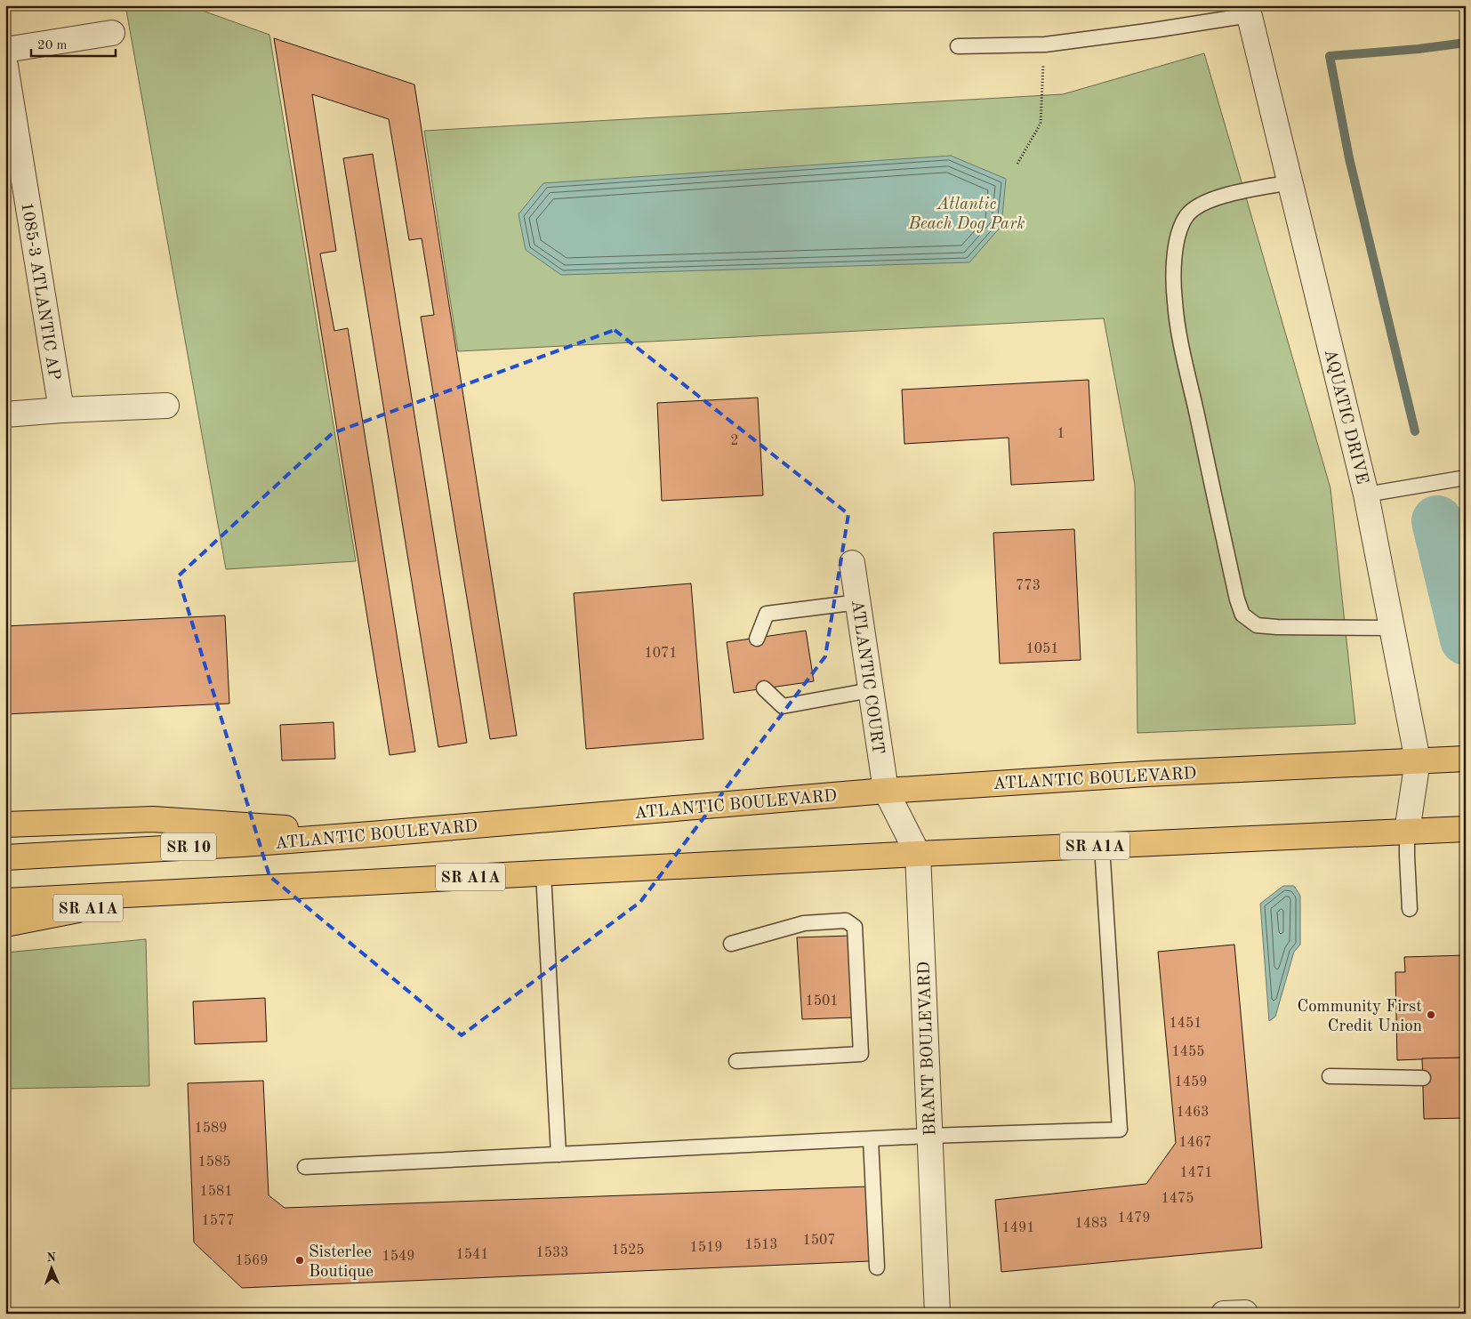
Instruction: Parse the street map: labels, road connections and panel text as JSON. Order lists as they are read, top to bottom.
{
  "streets": {
    "highway": ["ATLANTIC BOULEVARD", "SR A1A", "SR 10"],
    "street": [
      "1085-3 ATLANTIC AP",
      "AQUATIC DRIVE",
      "ATLANTIC COURT",
      "BRANT BOULEVARD"
    ]
  },
  "crossings": [
    ["AQUATIC DRIVE", "ATLANTIC BOULEVARD"],
    ["AQUATIC DRIVE", "SR A1A"],
    ["ATLANTIC COURT", "ATLANTIC BOULEVARD"],
    ["ATLANTIC COURT", "BRANT BOULEVARD"],
    ["ATLANTIC BOULEVARD", "BRANT BOULEVARD"],
    ["SR A1A", "BRANT BOULEVARD"]
  ],
  "parks": ["Atlantic Beach Dog Park"],
  "places": ["Community First Credit Union", "Sisterlee Boutique"],
  "house_numbers": [
    "1",
    "2",
    "773",
    "1051",
    "1071",
    "1501",
    "1451",
    "1455",
    "1459",
    "1463",
    "1589",
    "1467",
    "1585",
    "1471",
    "1581",
    "1475",
    "1479",
    "1577",
    "1483",
    "1491",
    "1507",
    "1513",
    "1519",
    "1525",
    "1533",
    "1541",
    "1549",
    "1569"
  ],
  "scale_bar": "20 m",
  "north": "top"
}
